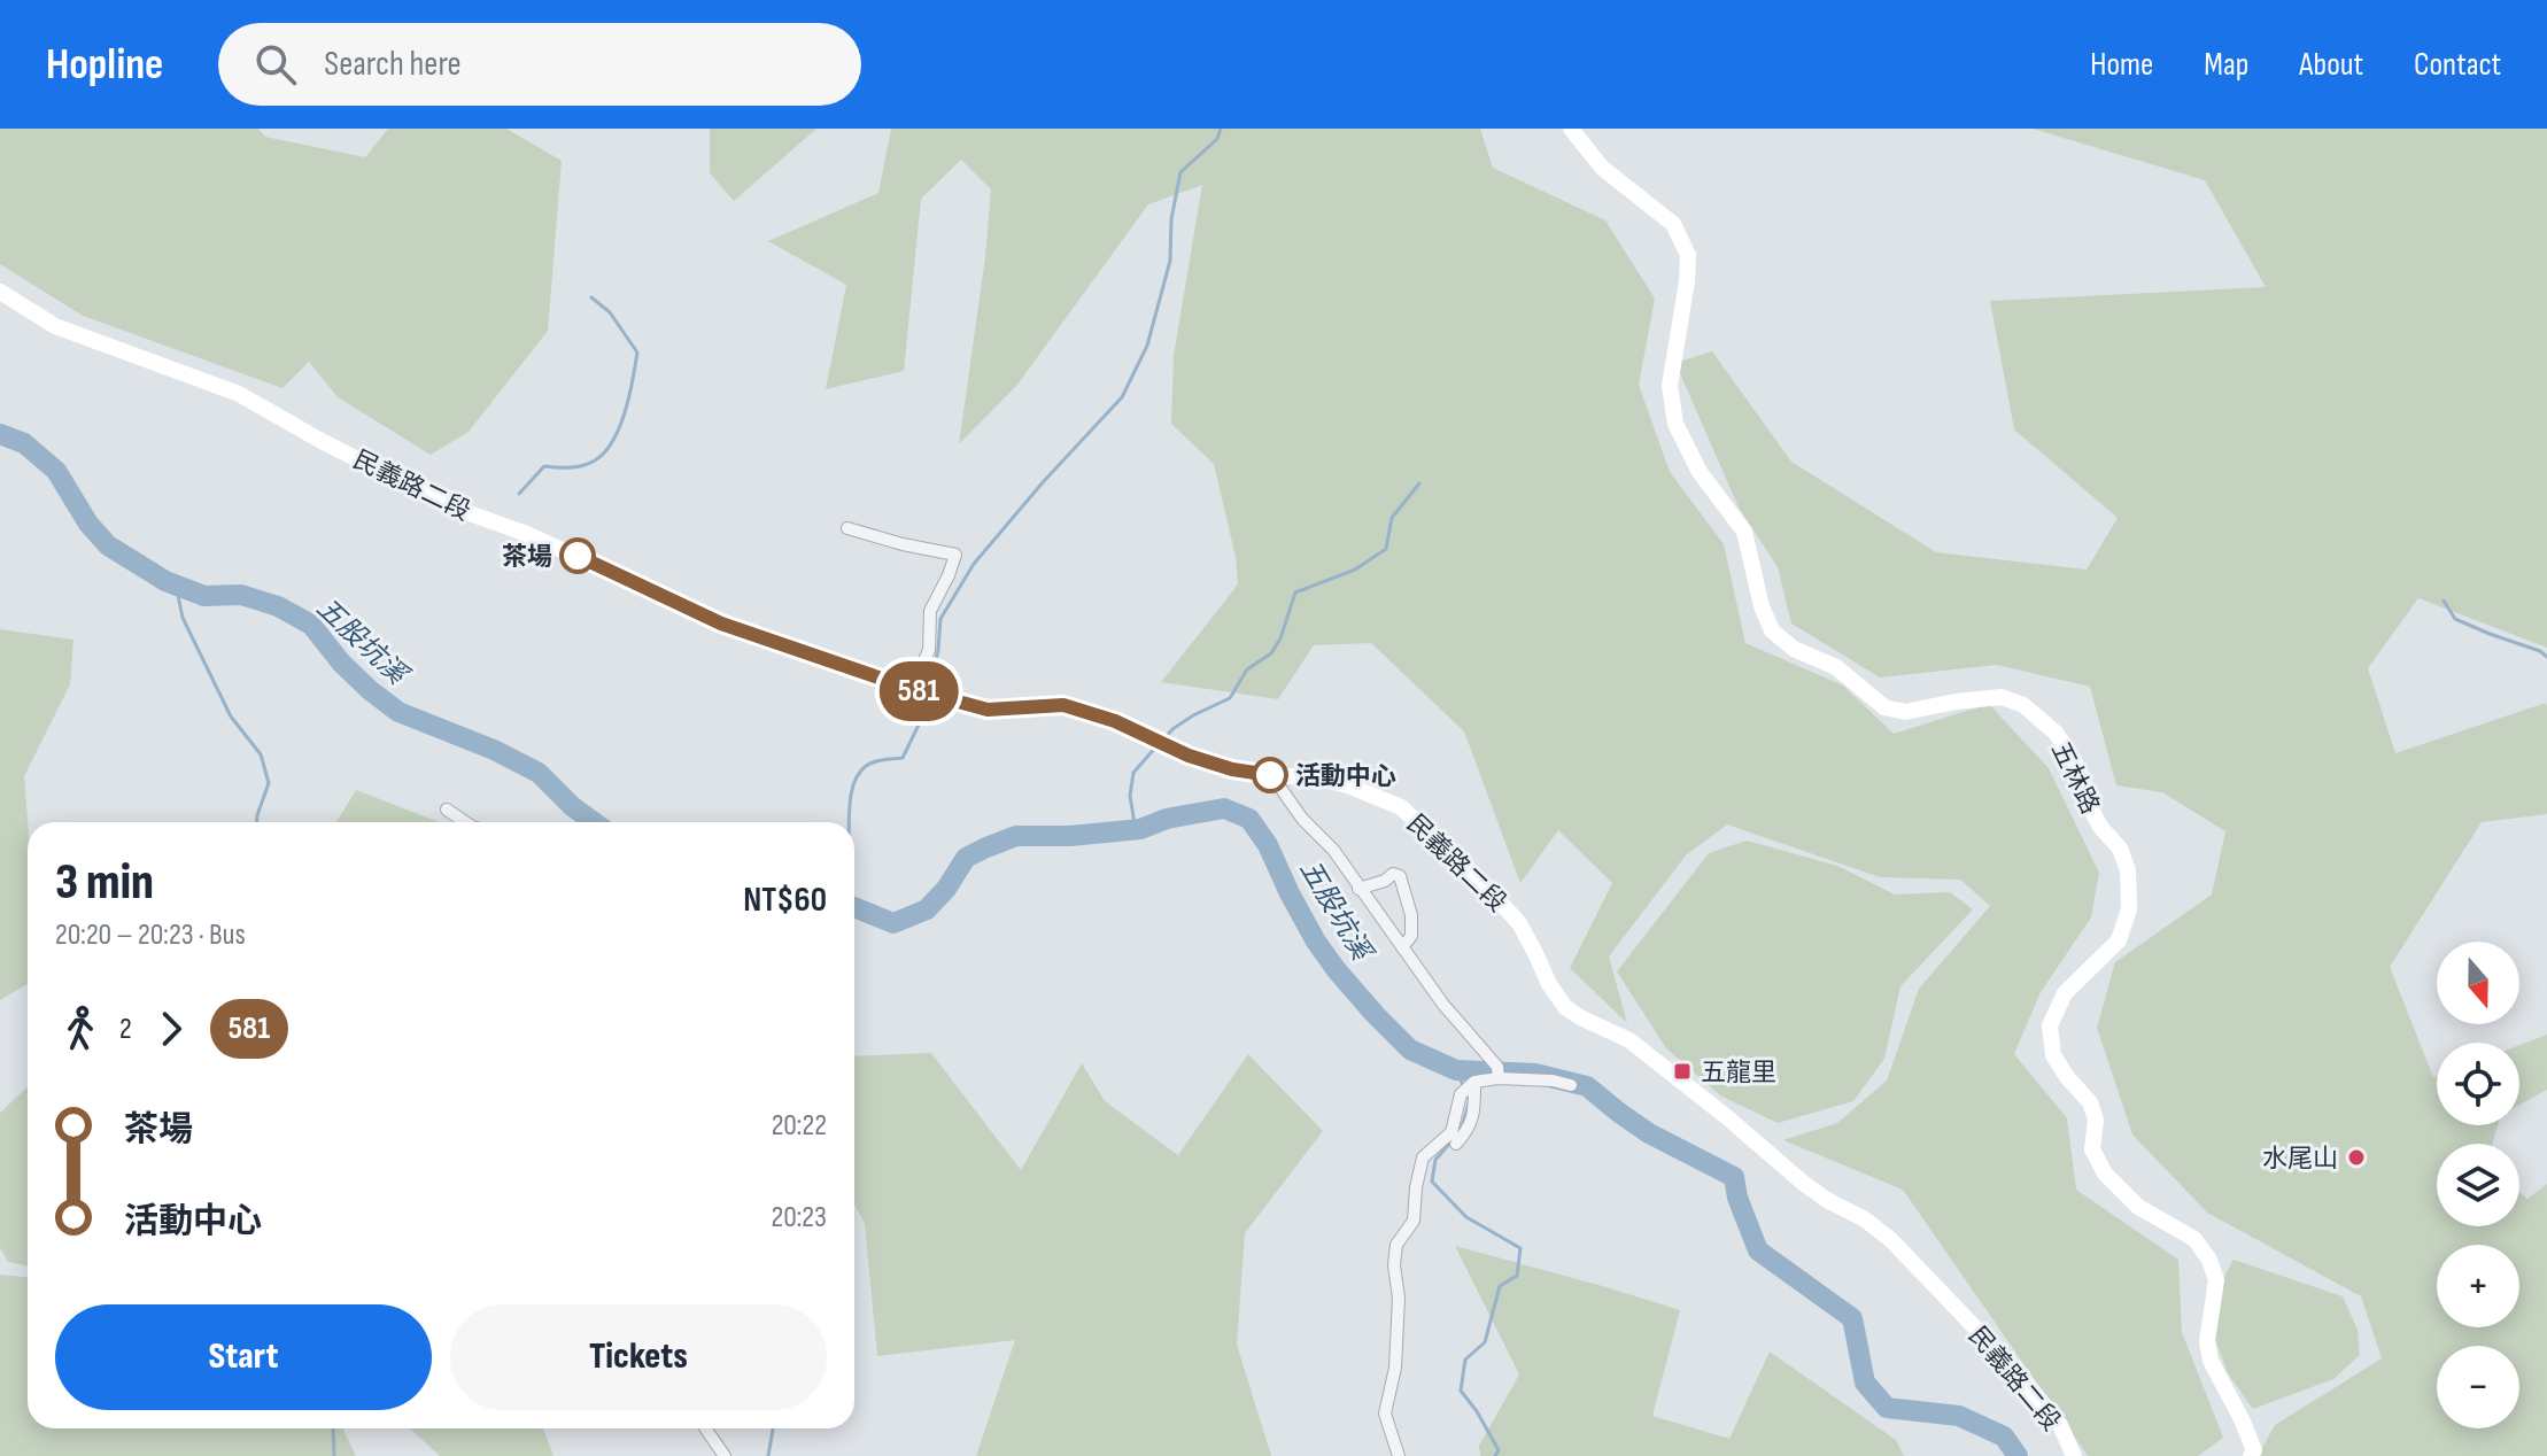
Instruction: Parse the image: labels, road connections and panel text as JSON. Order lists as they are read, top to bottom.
{
  "streets": {
    "main road": ["民義路二段", "五林路"]
  },
  "water": ["五股坑溪"],
  "places": {
    "other": ["茶場", "活動中心", "水尾山"],
    "transit": ["五龍里"]
  },
  "lines": ["bus line 581"],
  "north": "bottom",
  "page": {
    "header": "Hopline",
    "search": "Search here",
    "nav": [
      "Home",
      "Map",
      "About",
      "Contact"
    ],
    "on_map": "581",
    "heading": ["3 min", "20:20 – 20:23 · Bus", "NT$60"],
    "map_buttons": ["+", "−"],
    "legs": ["2", "581"],
    "list": [
      {
        "name": "茶場",
        "value": "20:22"
      },
      {
        "name": "活動中心",
        "value": "20:23"
      }
    ],
    "buttons": ["Start", "Tickets"]
  }
}
